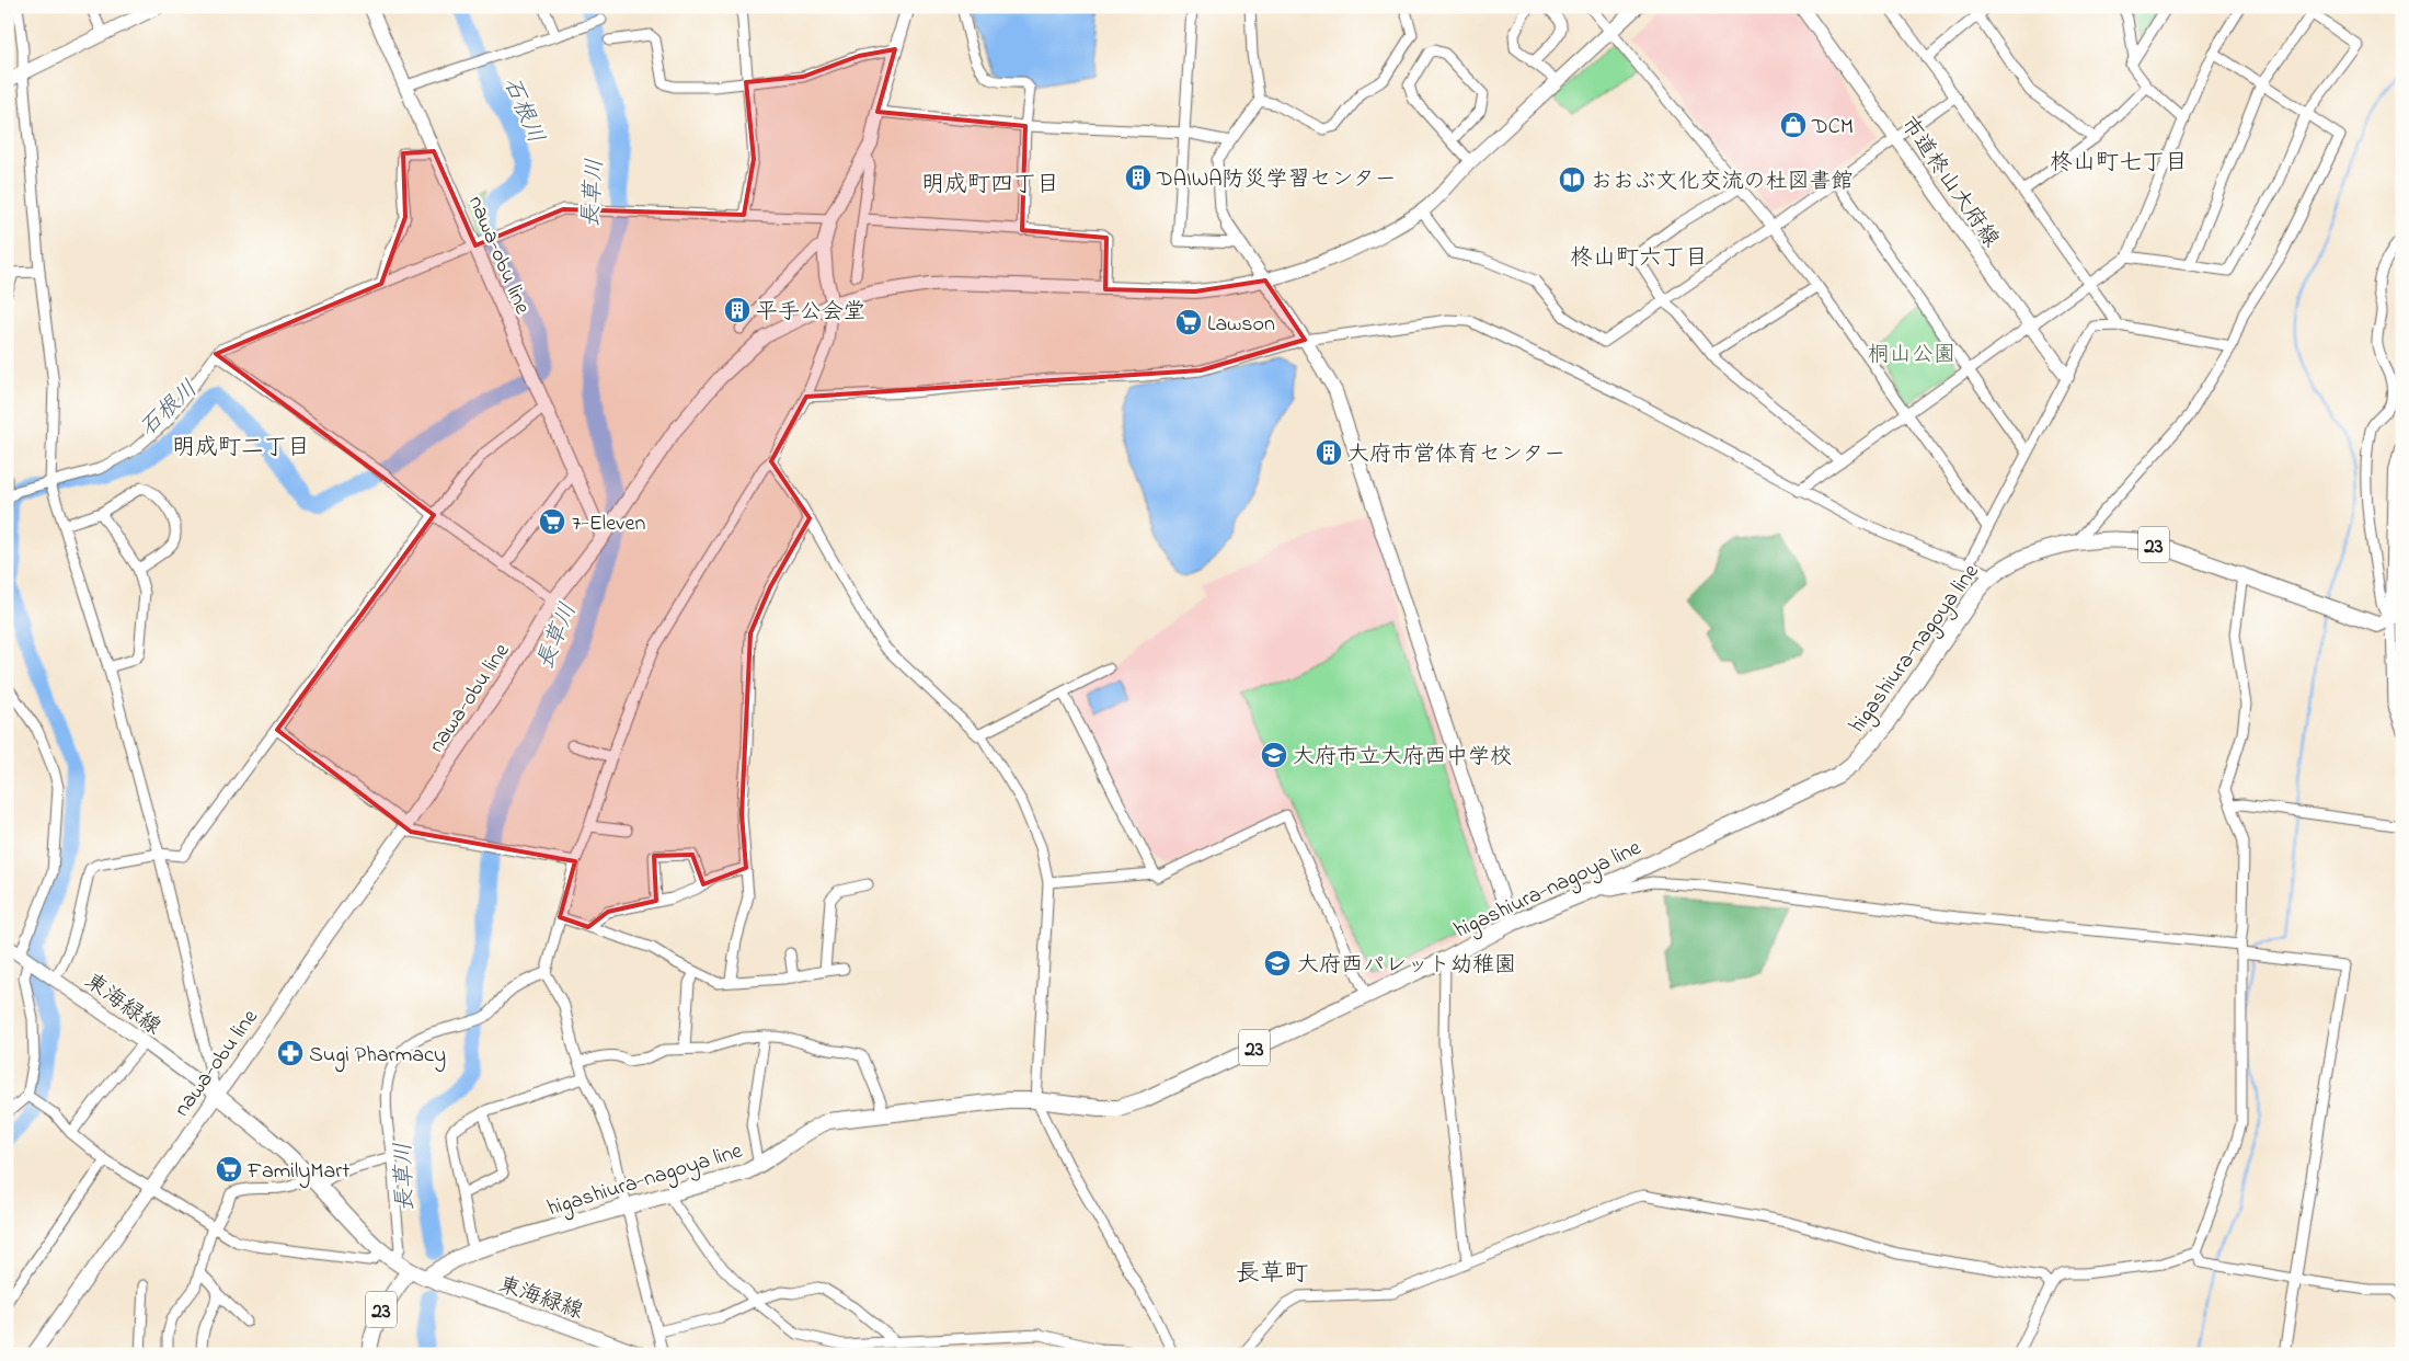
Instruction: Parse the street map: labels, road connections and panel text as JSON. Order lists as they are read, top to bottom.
{
  "streets": {
    "main road": ["23", "higashiura-nagoya line"],
    "street": ["市道柊山大府線", "nawa-obu line", "東海緑線"]
  },
  "crossings": [
    ["nawa-obu line", "23"],
    ["nawa-obu line", "東海緑線"],
    ["23", "higashiura-nagoya line"],
    ["23", "東海緑線"],
    ["higashiura-nagoya line", "東海緑線"]
  ],
  "districts": [
    "柊山町七丁目",
    "明成町四丁目",
    "柊山町六丁目",
    "明成町二丁目",
    "長草町"
  ],
  "water": ["石根川", "長草川"],
  "parks": ["桐山公園"],
  "places": {
    "shop": ["DCM"],
    "building": ["DAIWA防災学習センター", "平手公会堂", "大府市営体育センター"],
    "library": ["おおぶ文化交流の杜図書館"],
    "supermarket": ["Lawson", "7-Eleven", "FamilyMart"],
    "school or university": ["大府市立大府西中学校", "大府西パレット幼稚園"],
    "pharmacy": ["Sugi Pharmacy"]
  }
}
